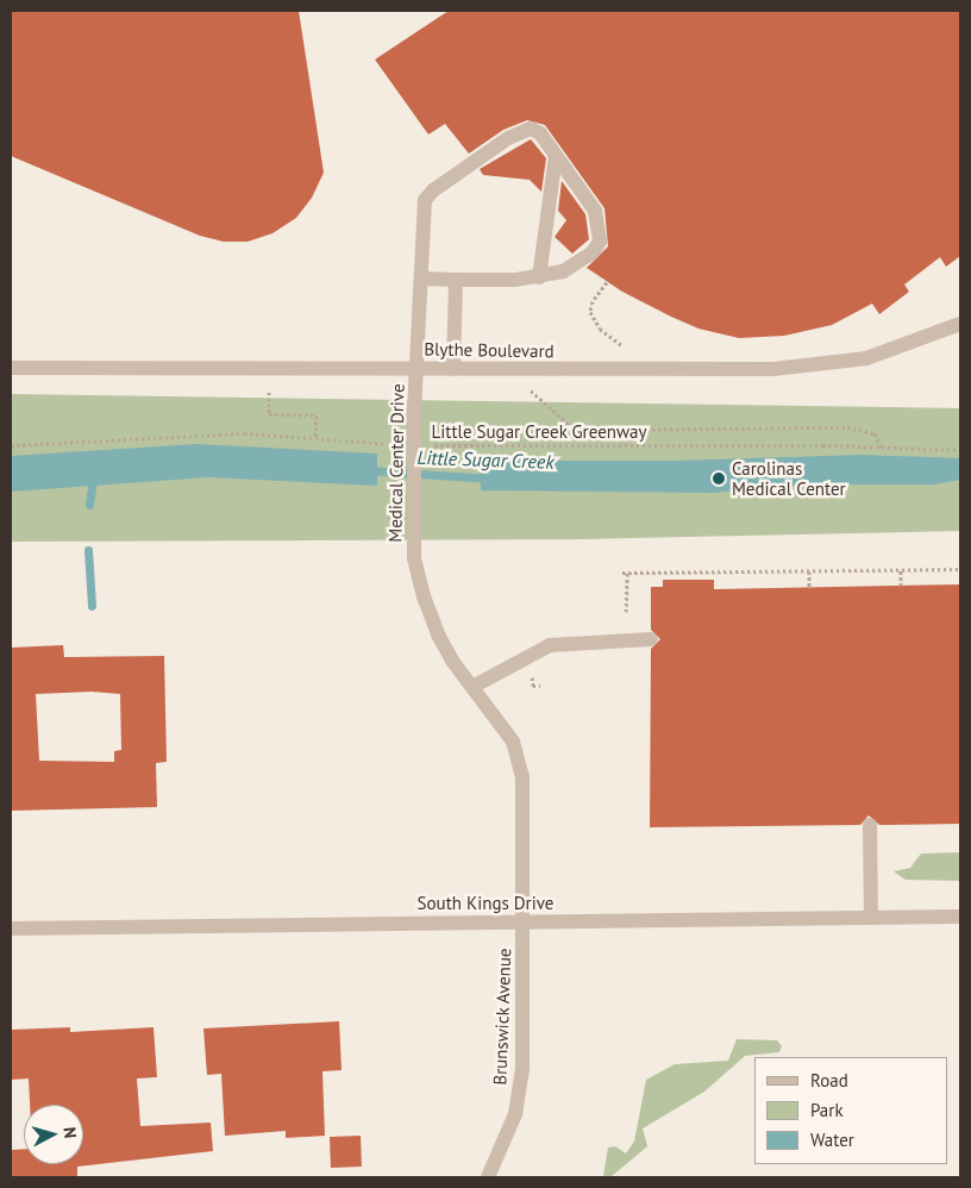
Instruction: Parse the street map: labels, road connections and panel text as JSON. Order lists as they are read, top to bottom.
{
  "streets": {
    "street": [
      "Blythe Boulevard",
      "Medical Center Drive",
      "South Kings Drive",
      "Brunswick Avenue"
    ],
    "path": ["Little Sugar Creek Greenway"]
  },
  "crossings": [
    ["Blythe Boulevard", "Medical Center Drive"],
    ["Medical Center Drive", "South Kings Drive"],
    ["Medical Center Drive", "Brunswick Avenue"],
    ["South Kings Drive", "Brunswick Avenue"]
  ],
  "water": ["Little Sugar Creek"],
  "places": ["Carolinas Medical Center"],
  "legend": ["Road", "Park", "Water"],
  "north": "right"
}
